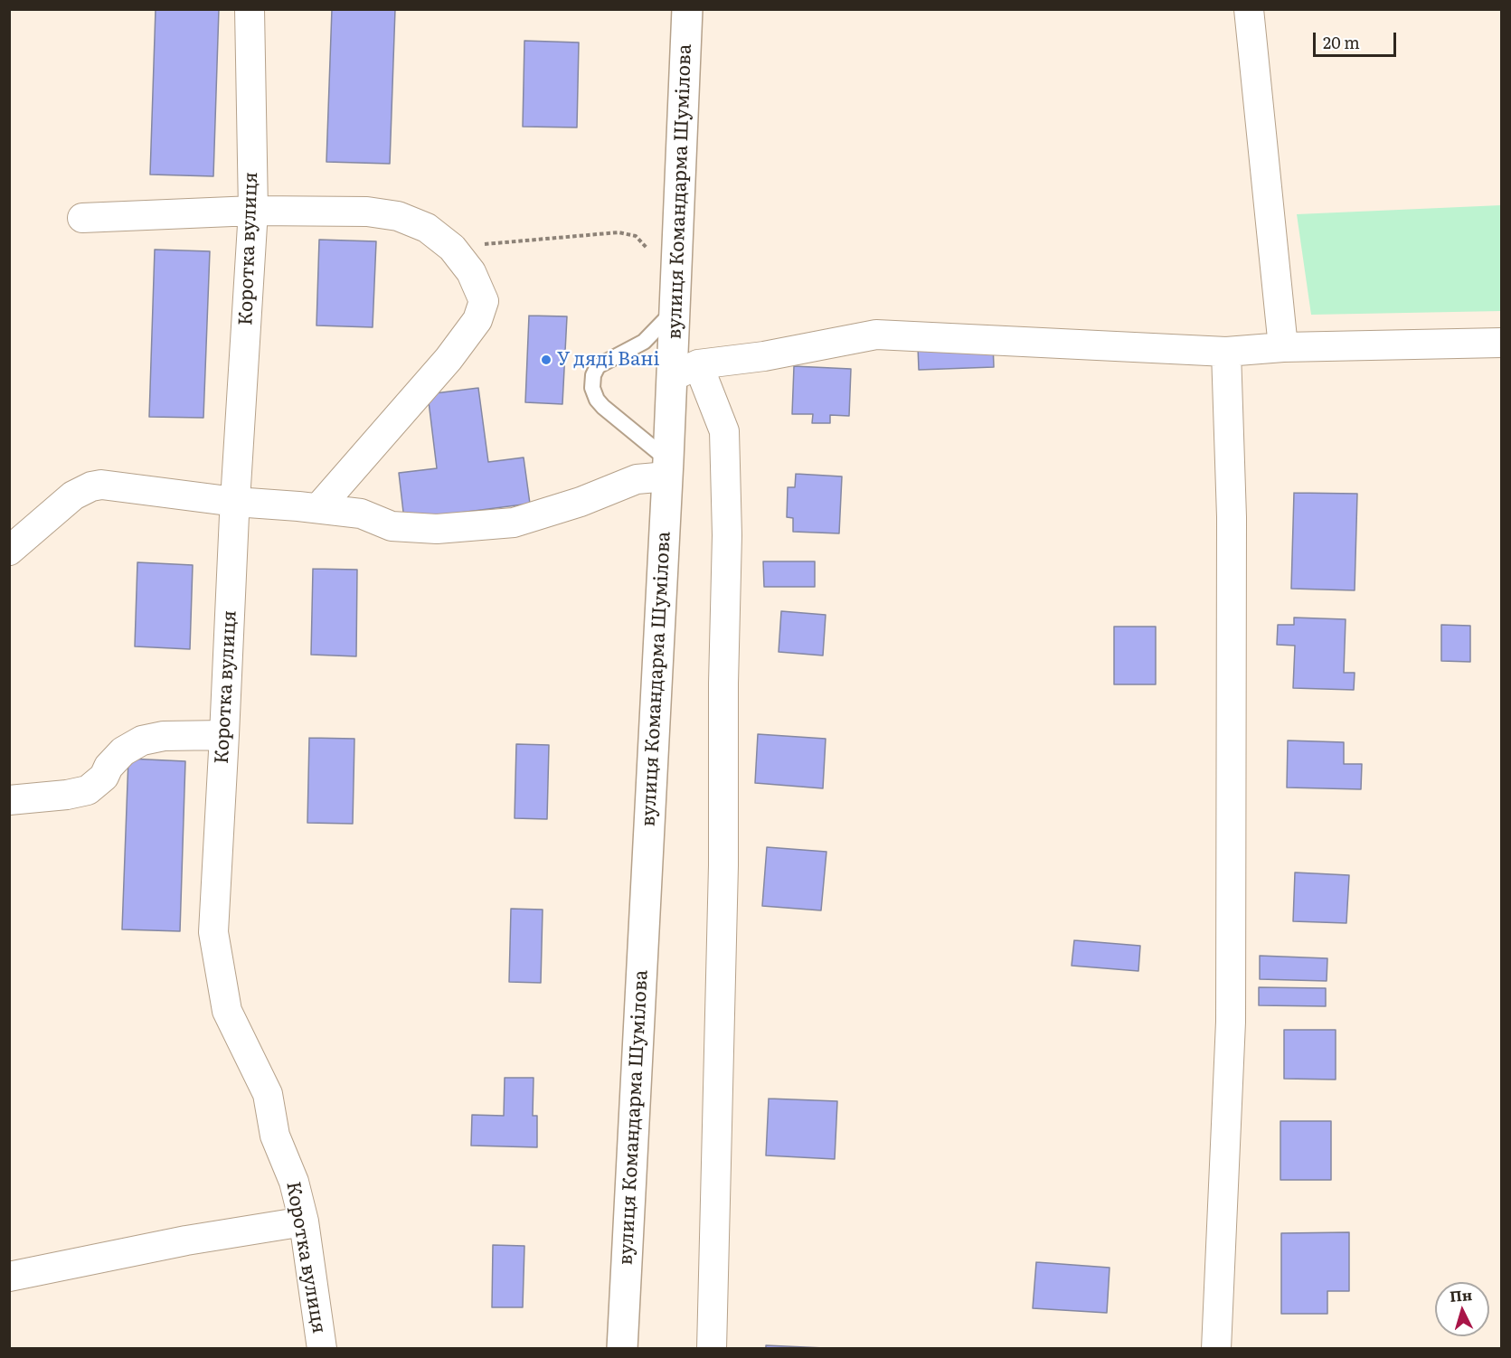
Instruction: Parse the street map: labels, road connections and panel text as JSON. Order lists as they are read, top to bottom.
{
  "streets": {
    "street": ["вулиця Командарма Шумілова", "Коротка вулиця"]
  },
  "places": ["У дяді Вані"],
  "scale_bar": "20 m",
  "north": "top"
}
